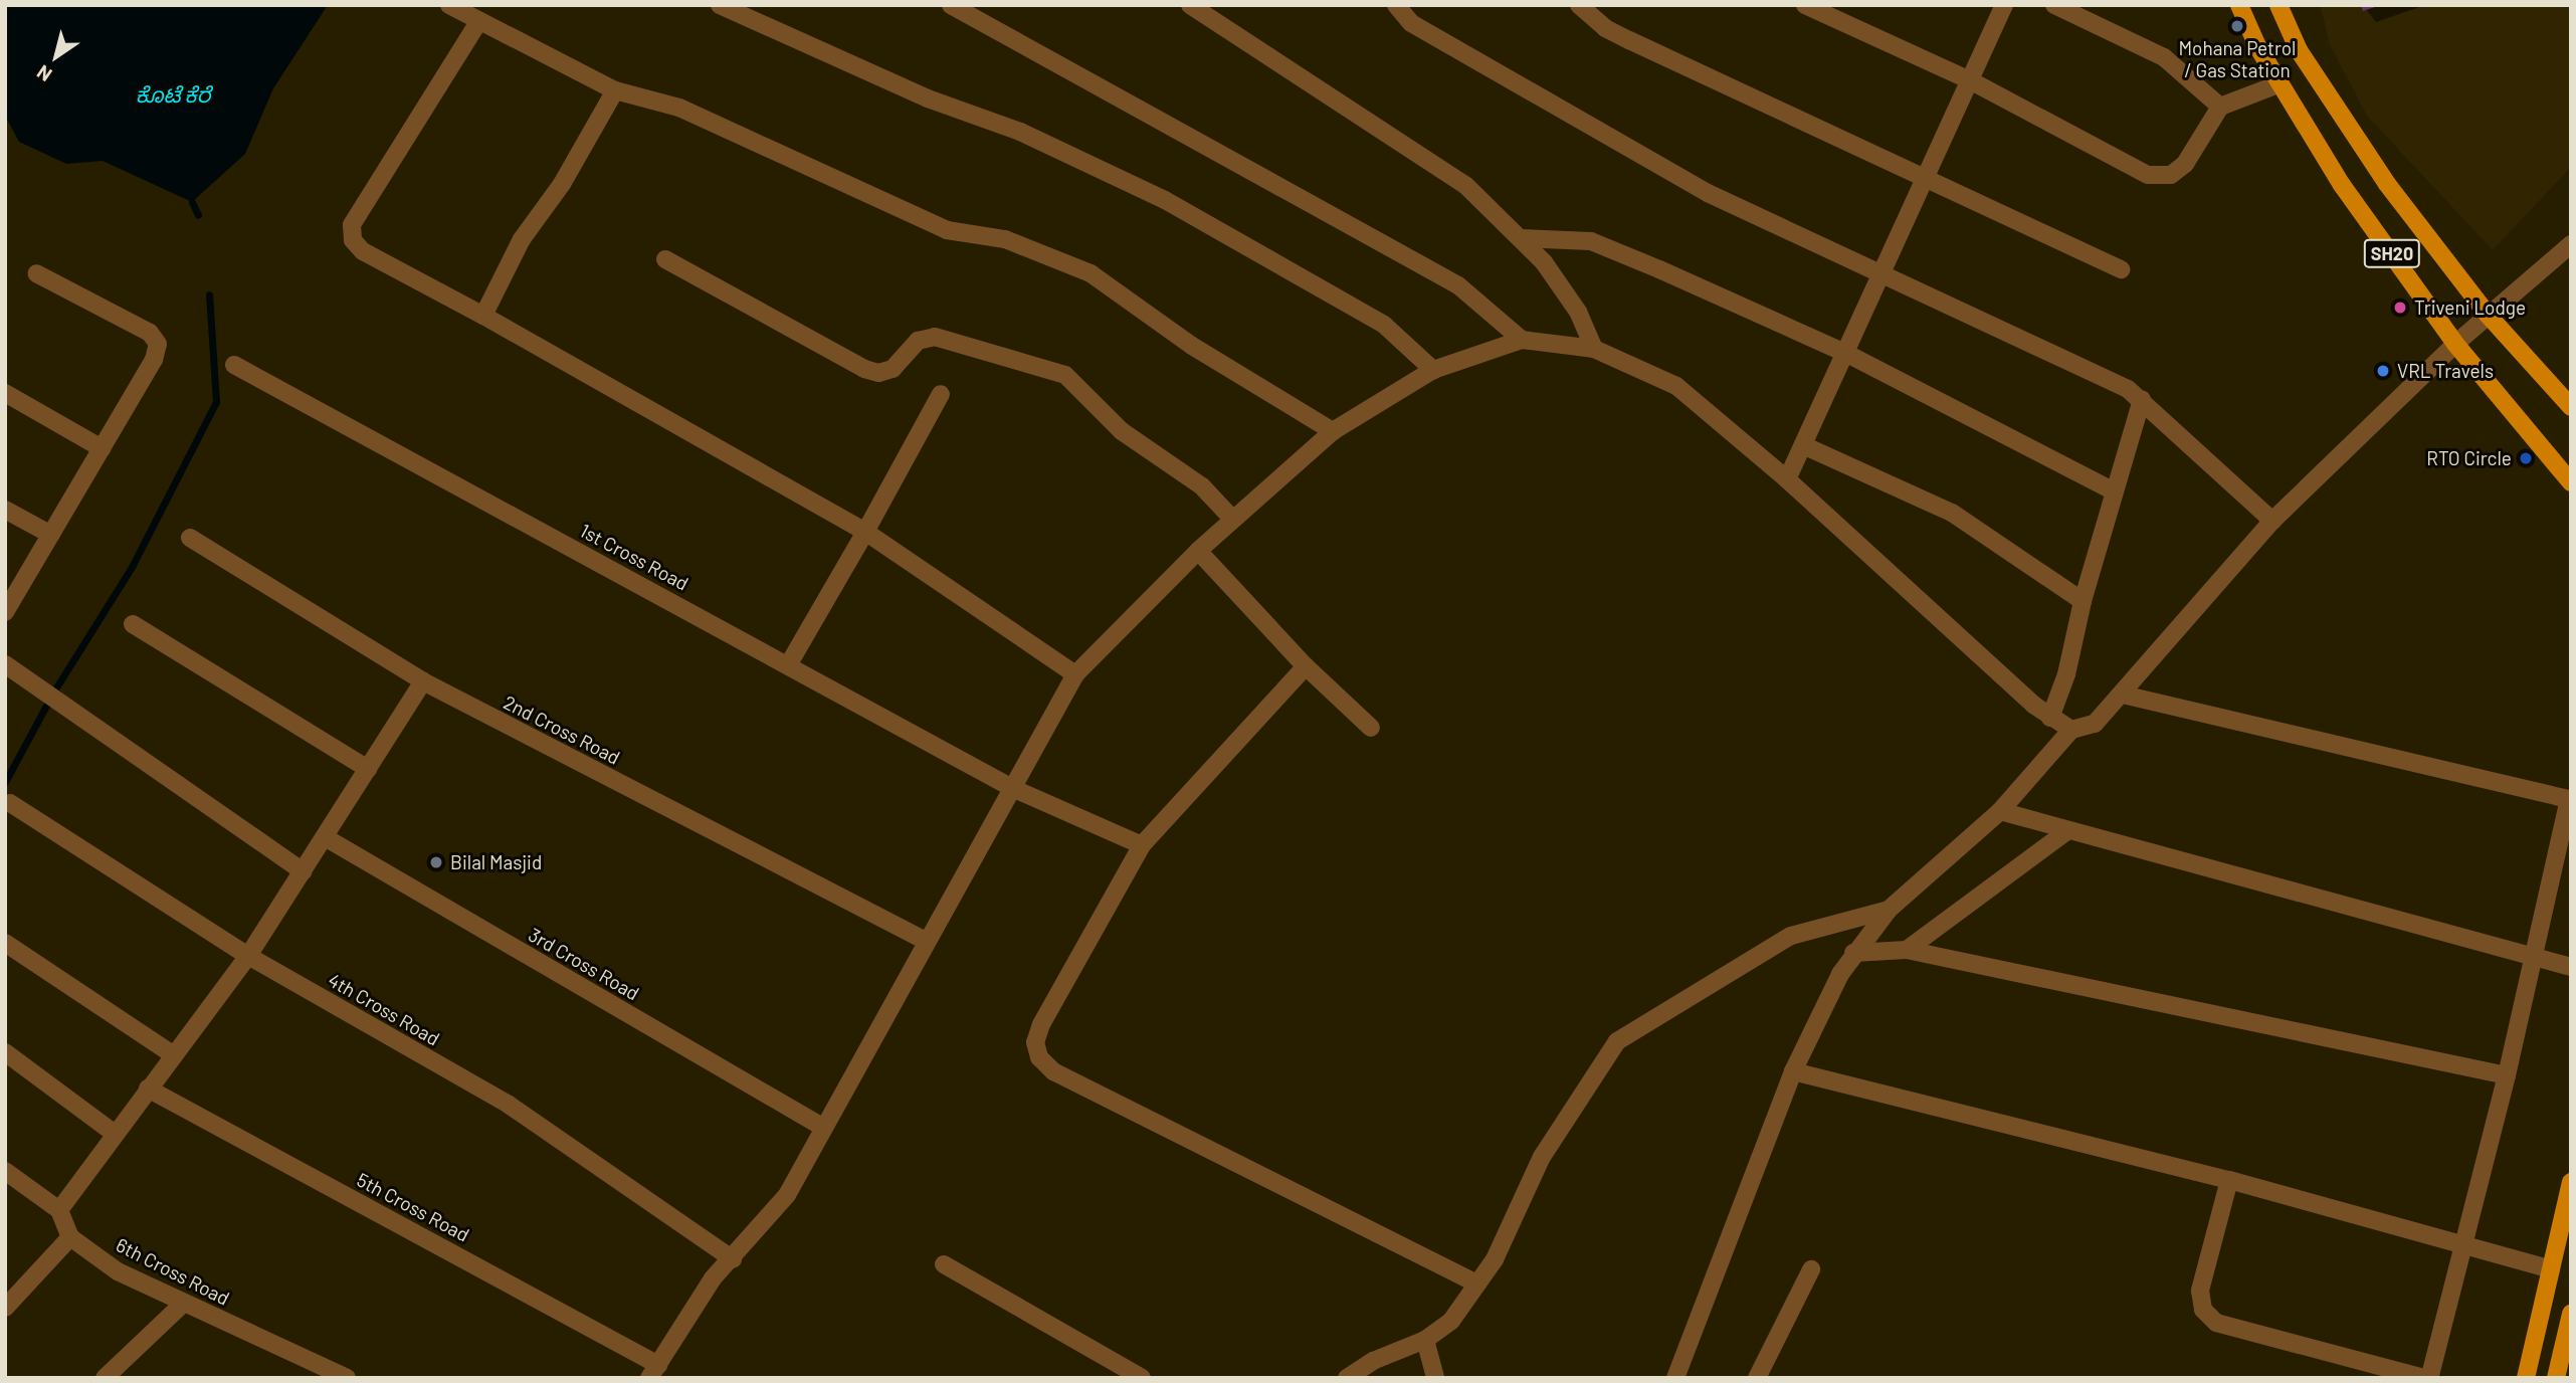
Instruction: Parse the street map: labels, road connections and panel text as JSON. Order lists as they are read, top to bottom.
{
  "streets": {
    "main road": ["SH20"],
    "street": [
      "1st Cross Road",
      "2nd Cross Road",
      "3rd Cross Road",
      "4th Cross Road",
      "5th Cross Road",
      "6th Cross Road"
    ]
  },
  "water": ["ಕೊಟೆ ಕೆರೆ"],
  "places": [
    "Mohana Petrol / Gas Station",
    "Triveni Lodge",
    "VRL Travels",
    "RTO Circle",
    "Bilal Masjid"
  ],
  "north": "bottom left"
}
